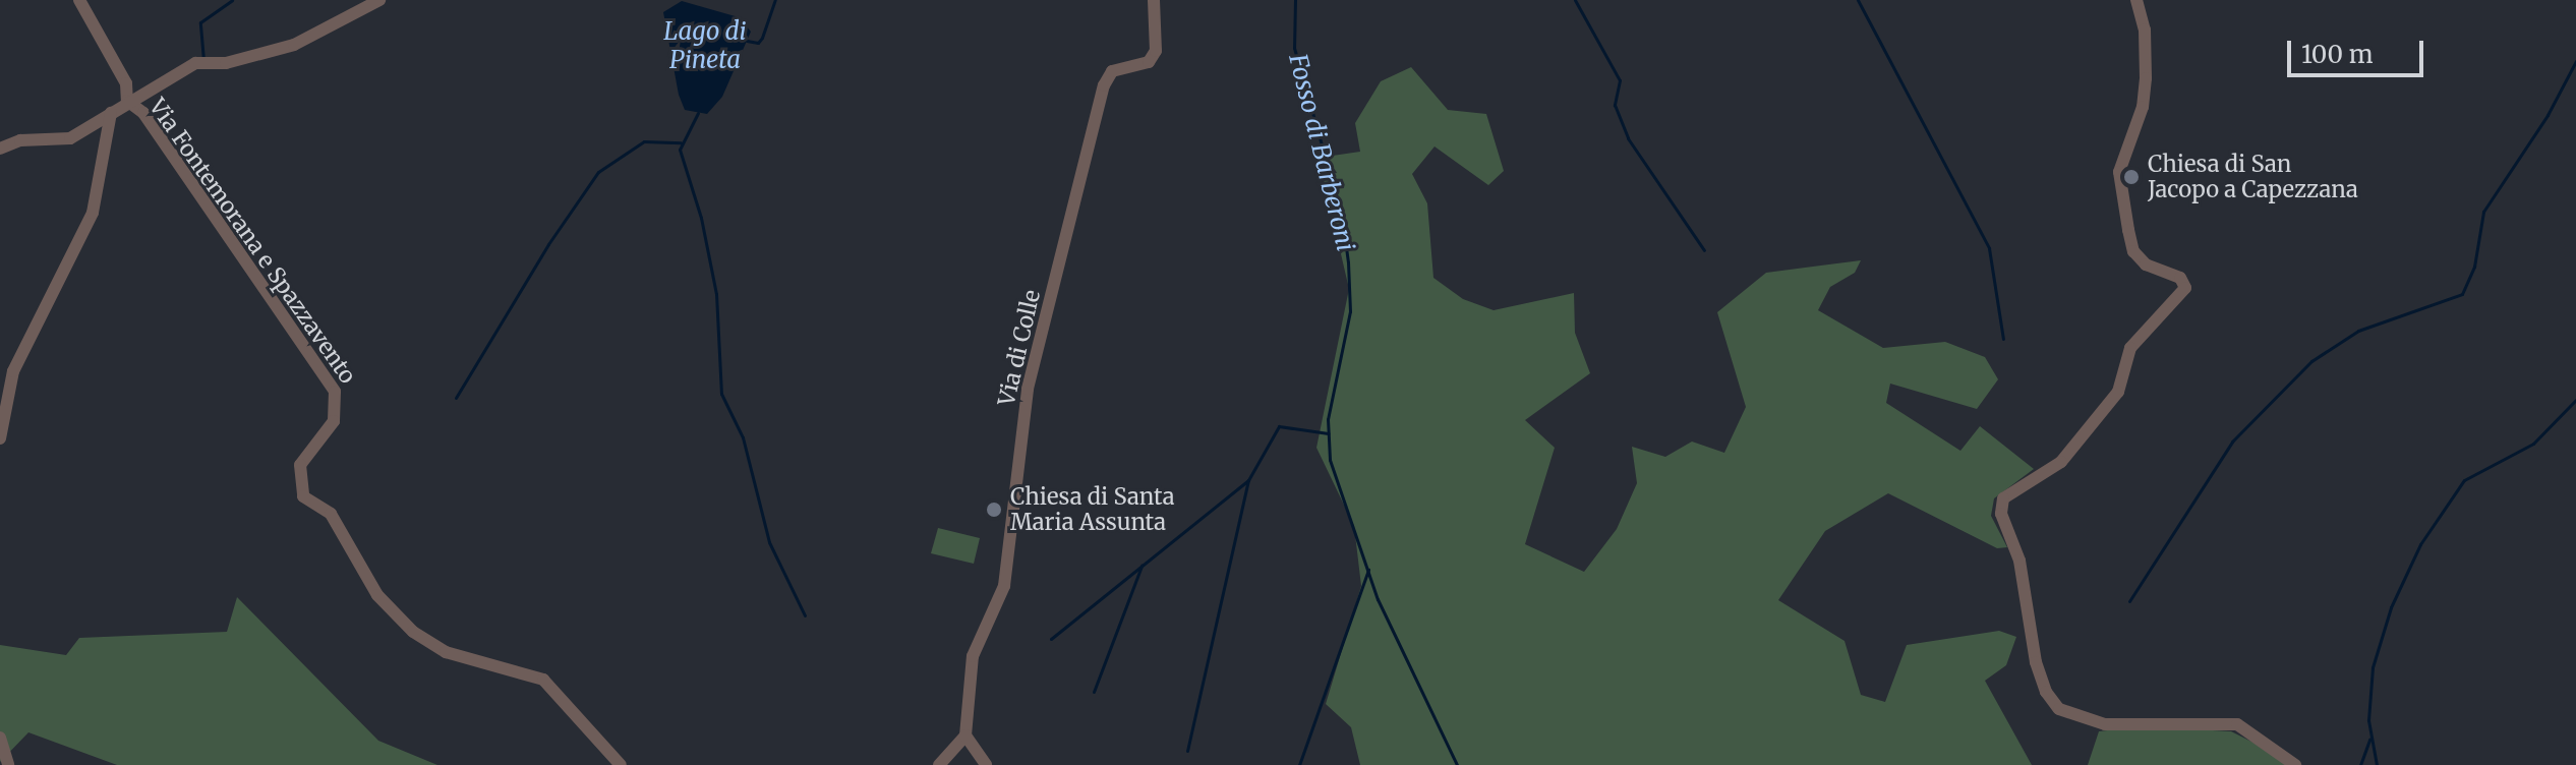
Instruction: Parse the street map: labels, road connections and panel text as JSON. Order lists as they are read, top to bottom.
{
  "streets": {
    "street": ["Via Fontemorana e Spazzavento", "Via di Colle"]
  },
  "water": ["Lago di Pineta", "Fosso di Barberoni"],
  "places": ["Chiesa di San Jacopo a Capezzana", "Chiesa di Santa Maria Assunta"],
  "scale_bar": "100 m"
}
